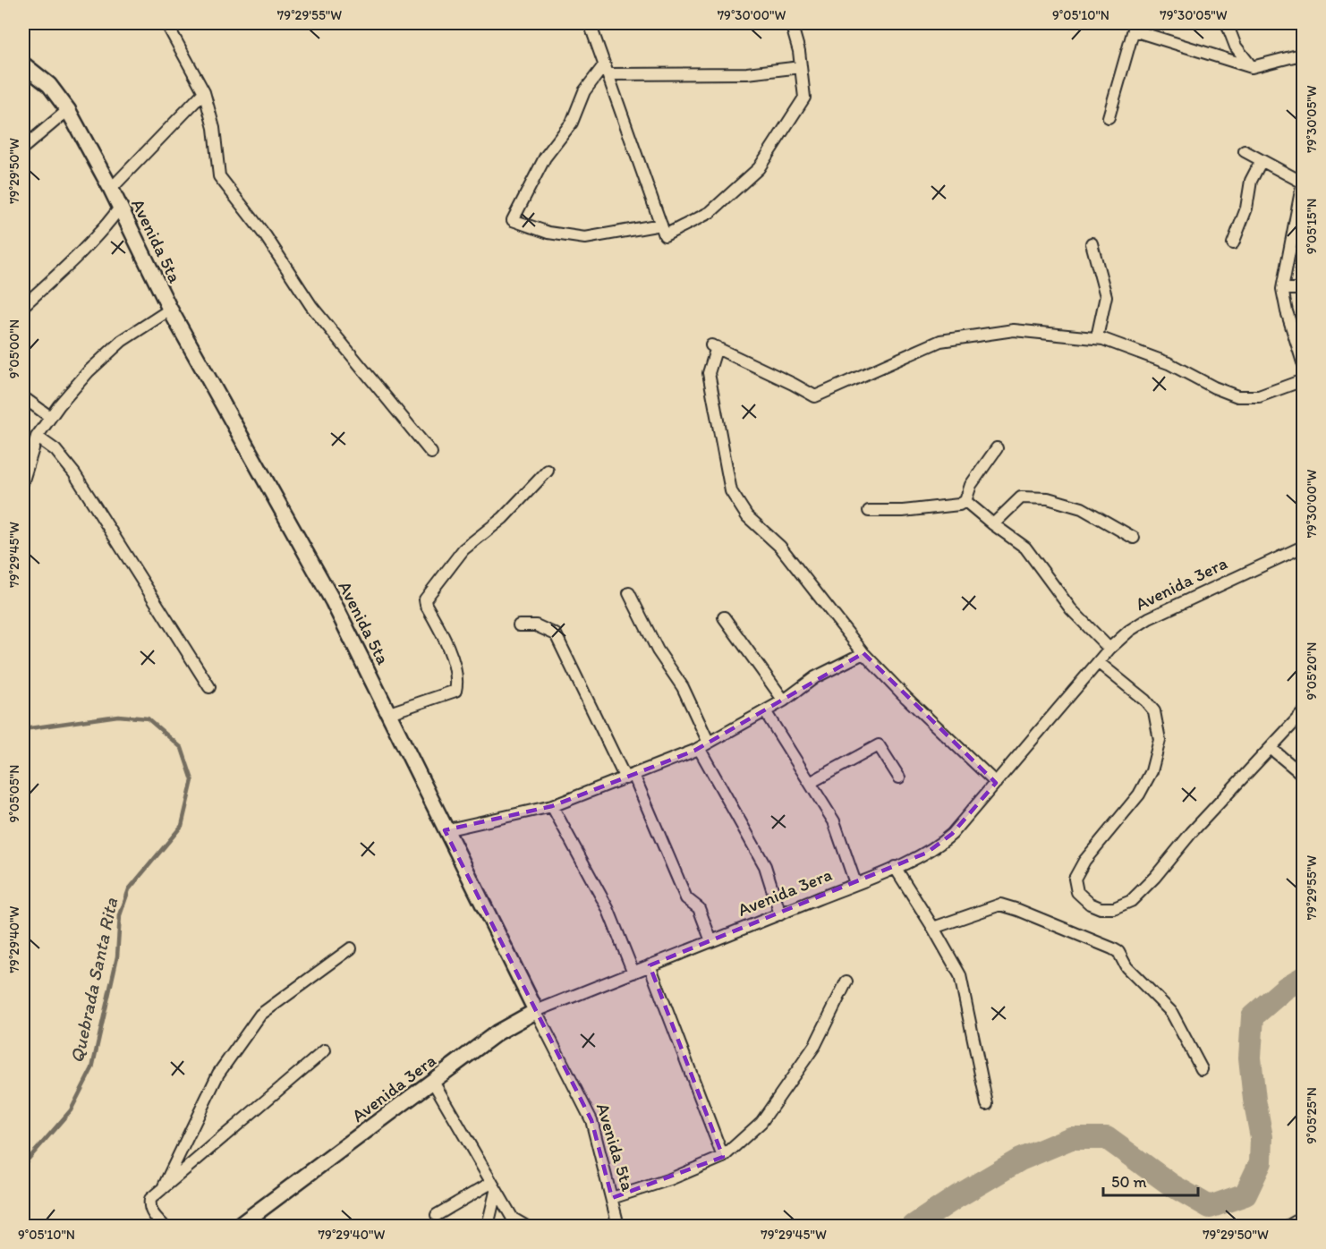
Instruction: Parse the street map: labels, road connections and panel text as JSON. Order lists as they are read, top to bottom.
{
  "streets": {
    "street": ["Avenida 5ta", "Avenida 3era"]
  },
  "crossings": [
    ["Avenida 5ta", "Avenida 3era"]
  ],
  "water": ["Quebrada Santa Rita"],
  "scale_bar": "50 m",
  "coordinates": [
    "79°29'55\"W",
    "79°30'00\"W",
    "9°05'10\"N",
    "79°30'05\"W",
    "79°29'50\"W",
    "9°05'15\"N",
    "9°05'00\"N",
    "79°29'45\"W",
    "9°05'20\"N",
    "9°05'05\"N",
    "79°29'40\"W",
    "9°05'25\"N"
  ]
}
